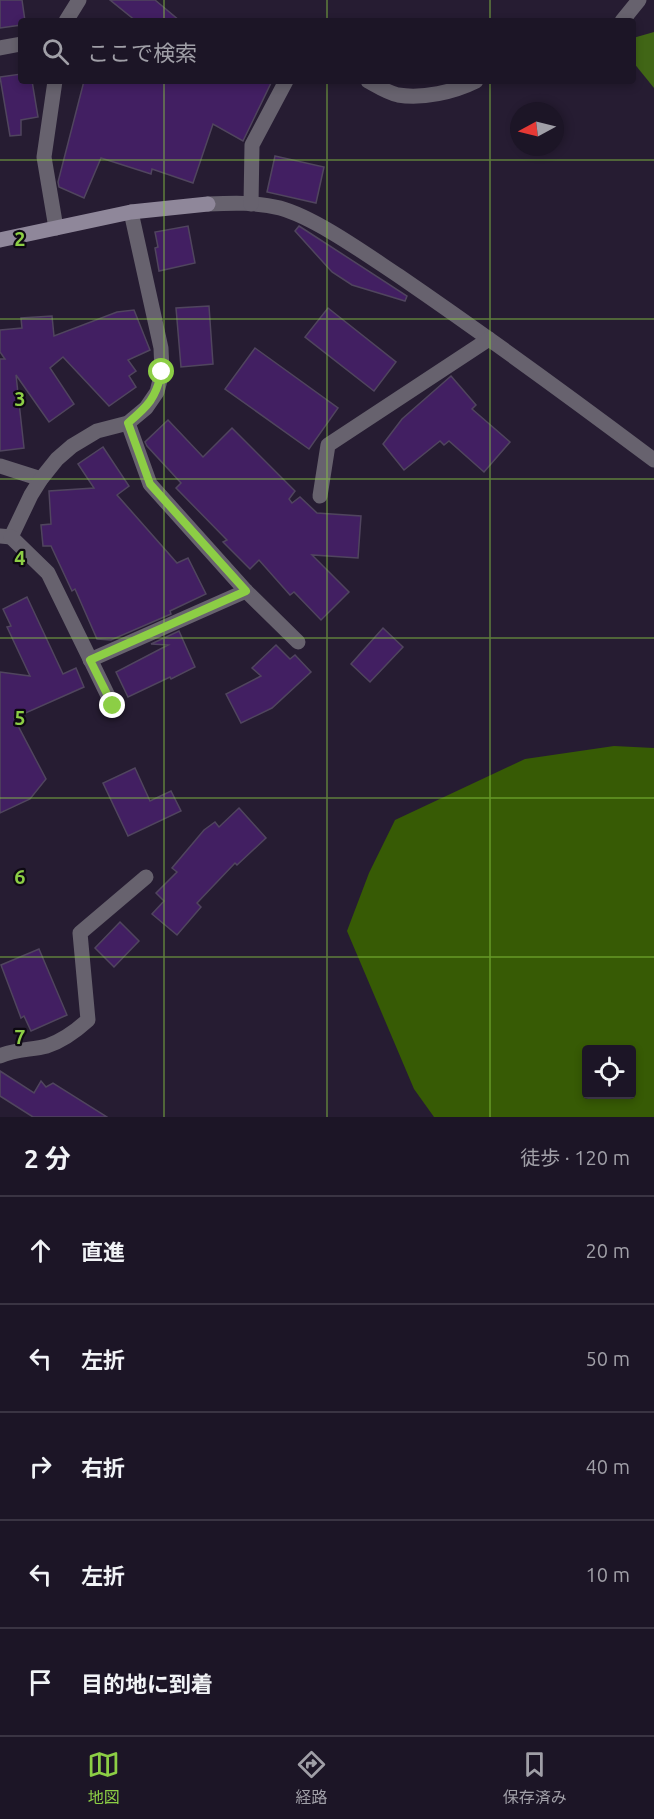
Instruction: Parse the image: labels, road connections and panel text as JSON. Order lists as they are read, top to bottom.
{
  "north": "left",
  "page": {
    "search": "ここで検索",
    "heading": ["2 分", "徒歩 · 120 m"],
    "list": [
      ["直進", "20 m"],
      ["左折", "50 m"],
      ["右折", "40 m"],
      ["左折", "10 m"],
      "目的地に到着"
    ],
    "nav": ["地図", "経路", "保存済み"]
  },
  "grid": {
    "rows": [
      "2",
      "3",
      "4",
      "5",
      "6",
      "7"
    ]
  }
}
